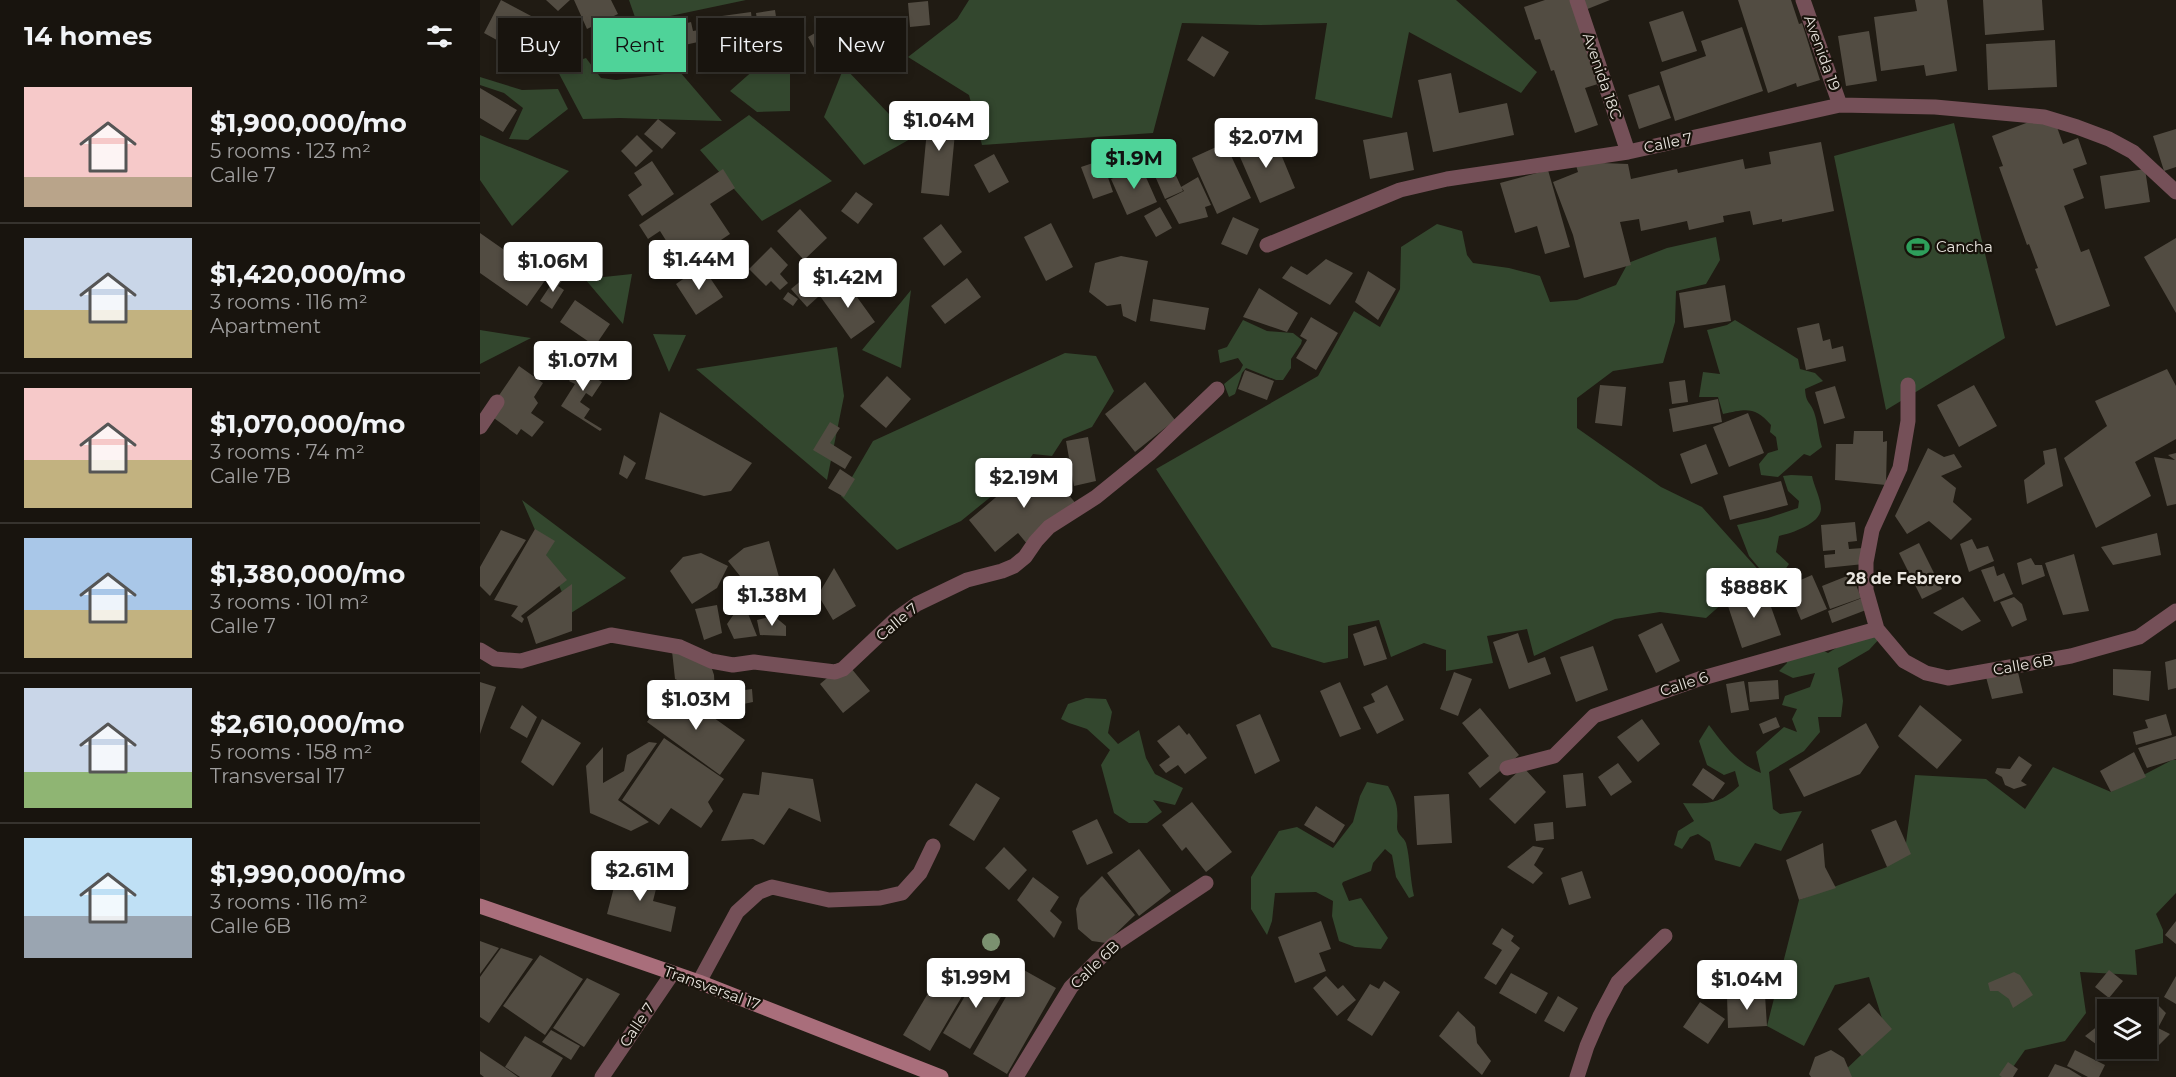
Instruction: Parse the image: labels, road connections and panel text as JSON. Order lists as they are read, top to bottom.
{
  "streets": {
    "main road": ["Transversal 17"],
    "street": [
      "Avenida 19",
      "Avenida 18C",
      "Calle 7",
      "Calle 6B",
      "Calle 6"
    ]
  },
  "crossings": [
    ["Avenida 19", "Calle 7"],
    ["Avenida 18C", "Calle 7"],
    ["Calle 7", "Transversal 17"],
    ["Calle 6B", "Calle 6"]
  ],
  "districts": ["28 de Febrero"],
  "places": {
    "sports": ["Cancha"]
  },
  "page": {
    "heading": "14 homes",
    "chip": [
      "Buy",
      "Rent",
      "Filters",
      "New"
    ],
    "list": [
      {
        "name": "$1,900,000/mo",
        "note": "5 rooms · 123 m² · Calle 7"
      },
      {
        "name": "$1,420,000/mo",
        "note": "3 rooms · 116 m² · Apartment"
      },
      {
        "name": "$1,070,000/mo",
        "note": "3 rooms · 74 m² · Calle 7B"
      },
      {
        "name": "$1,380,000/mo",
        "note": "3 rooms · 101 m² · Calle 7"
      },
      {
        "name": "$2,610,000/mo",
        "note": "5 rooms · 158 m² · Transversal 17"
      },
      {
        "name": "$1,990,000/mo",
        "note": "3 rooms · 116 m² · Calle 6B"
      }
    ],
    "price": [
      "$1.04M",
      "$2.07M",
      "$1.9M",
      "$1.44M",
      "$1.06M",
      "$1.42M",
      "$1.07M",
      "$2.19M",
      "$888K",
      "$1.38M",
      "$1.03M",
      "$2.61M",
      "$1.99M",
      "$1.04M"
    ]
  }
}
